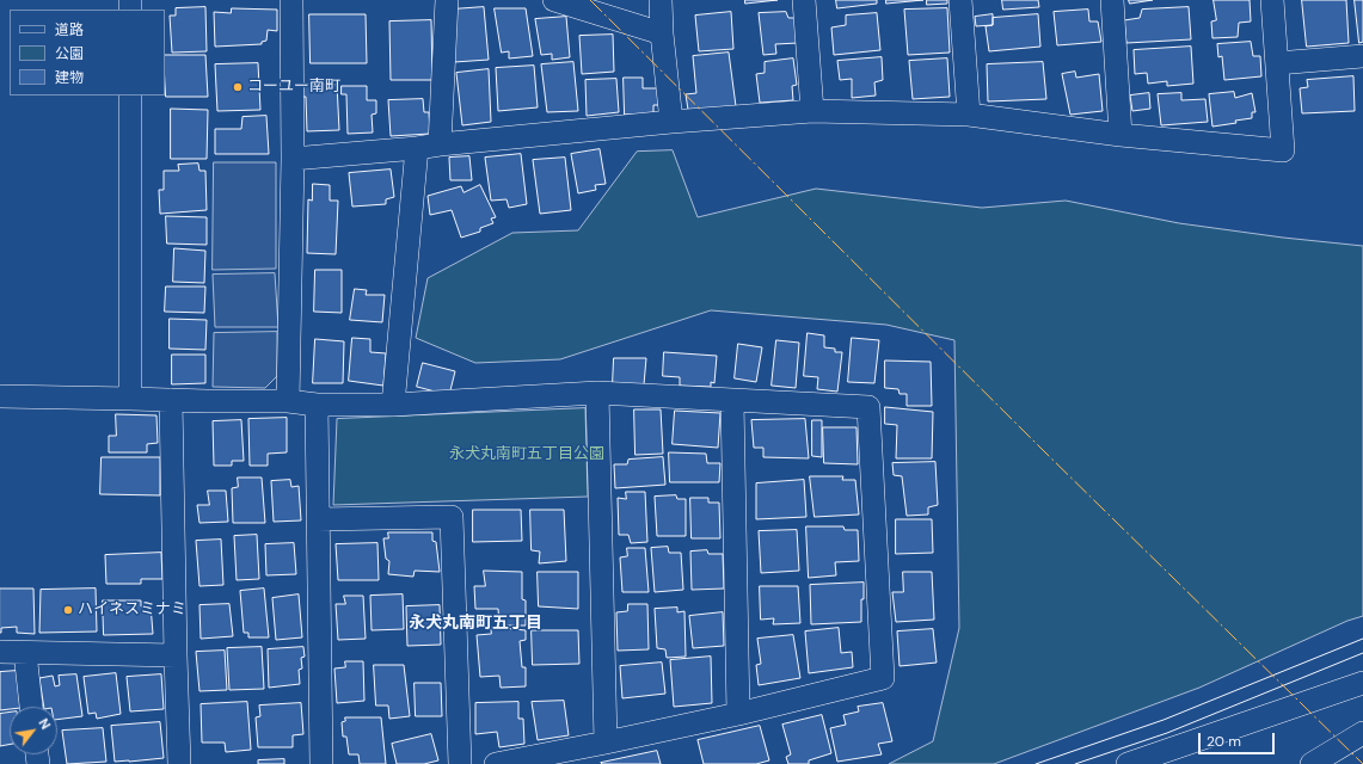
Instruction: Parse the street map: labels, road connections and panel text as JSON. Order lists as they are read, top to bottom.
{
  "districts": ["永犬丸南町五丁目"],
  "parks": ["永犬丸南町五丁目公園"],
  "places": ["コーユー南町", "ハイネスミナミ"],
  "legend": ["道路", "公園", "建物"],
  "scale_bar": "20 m",
  "north": "top right"
}
